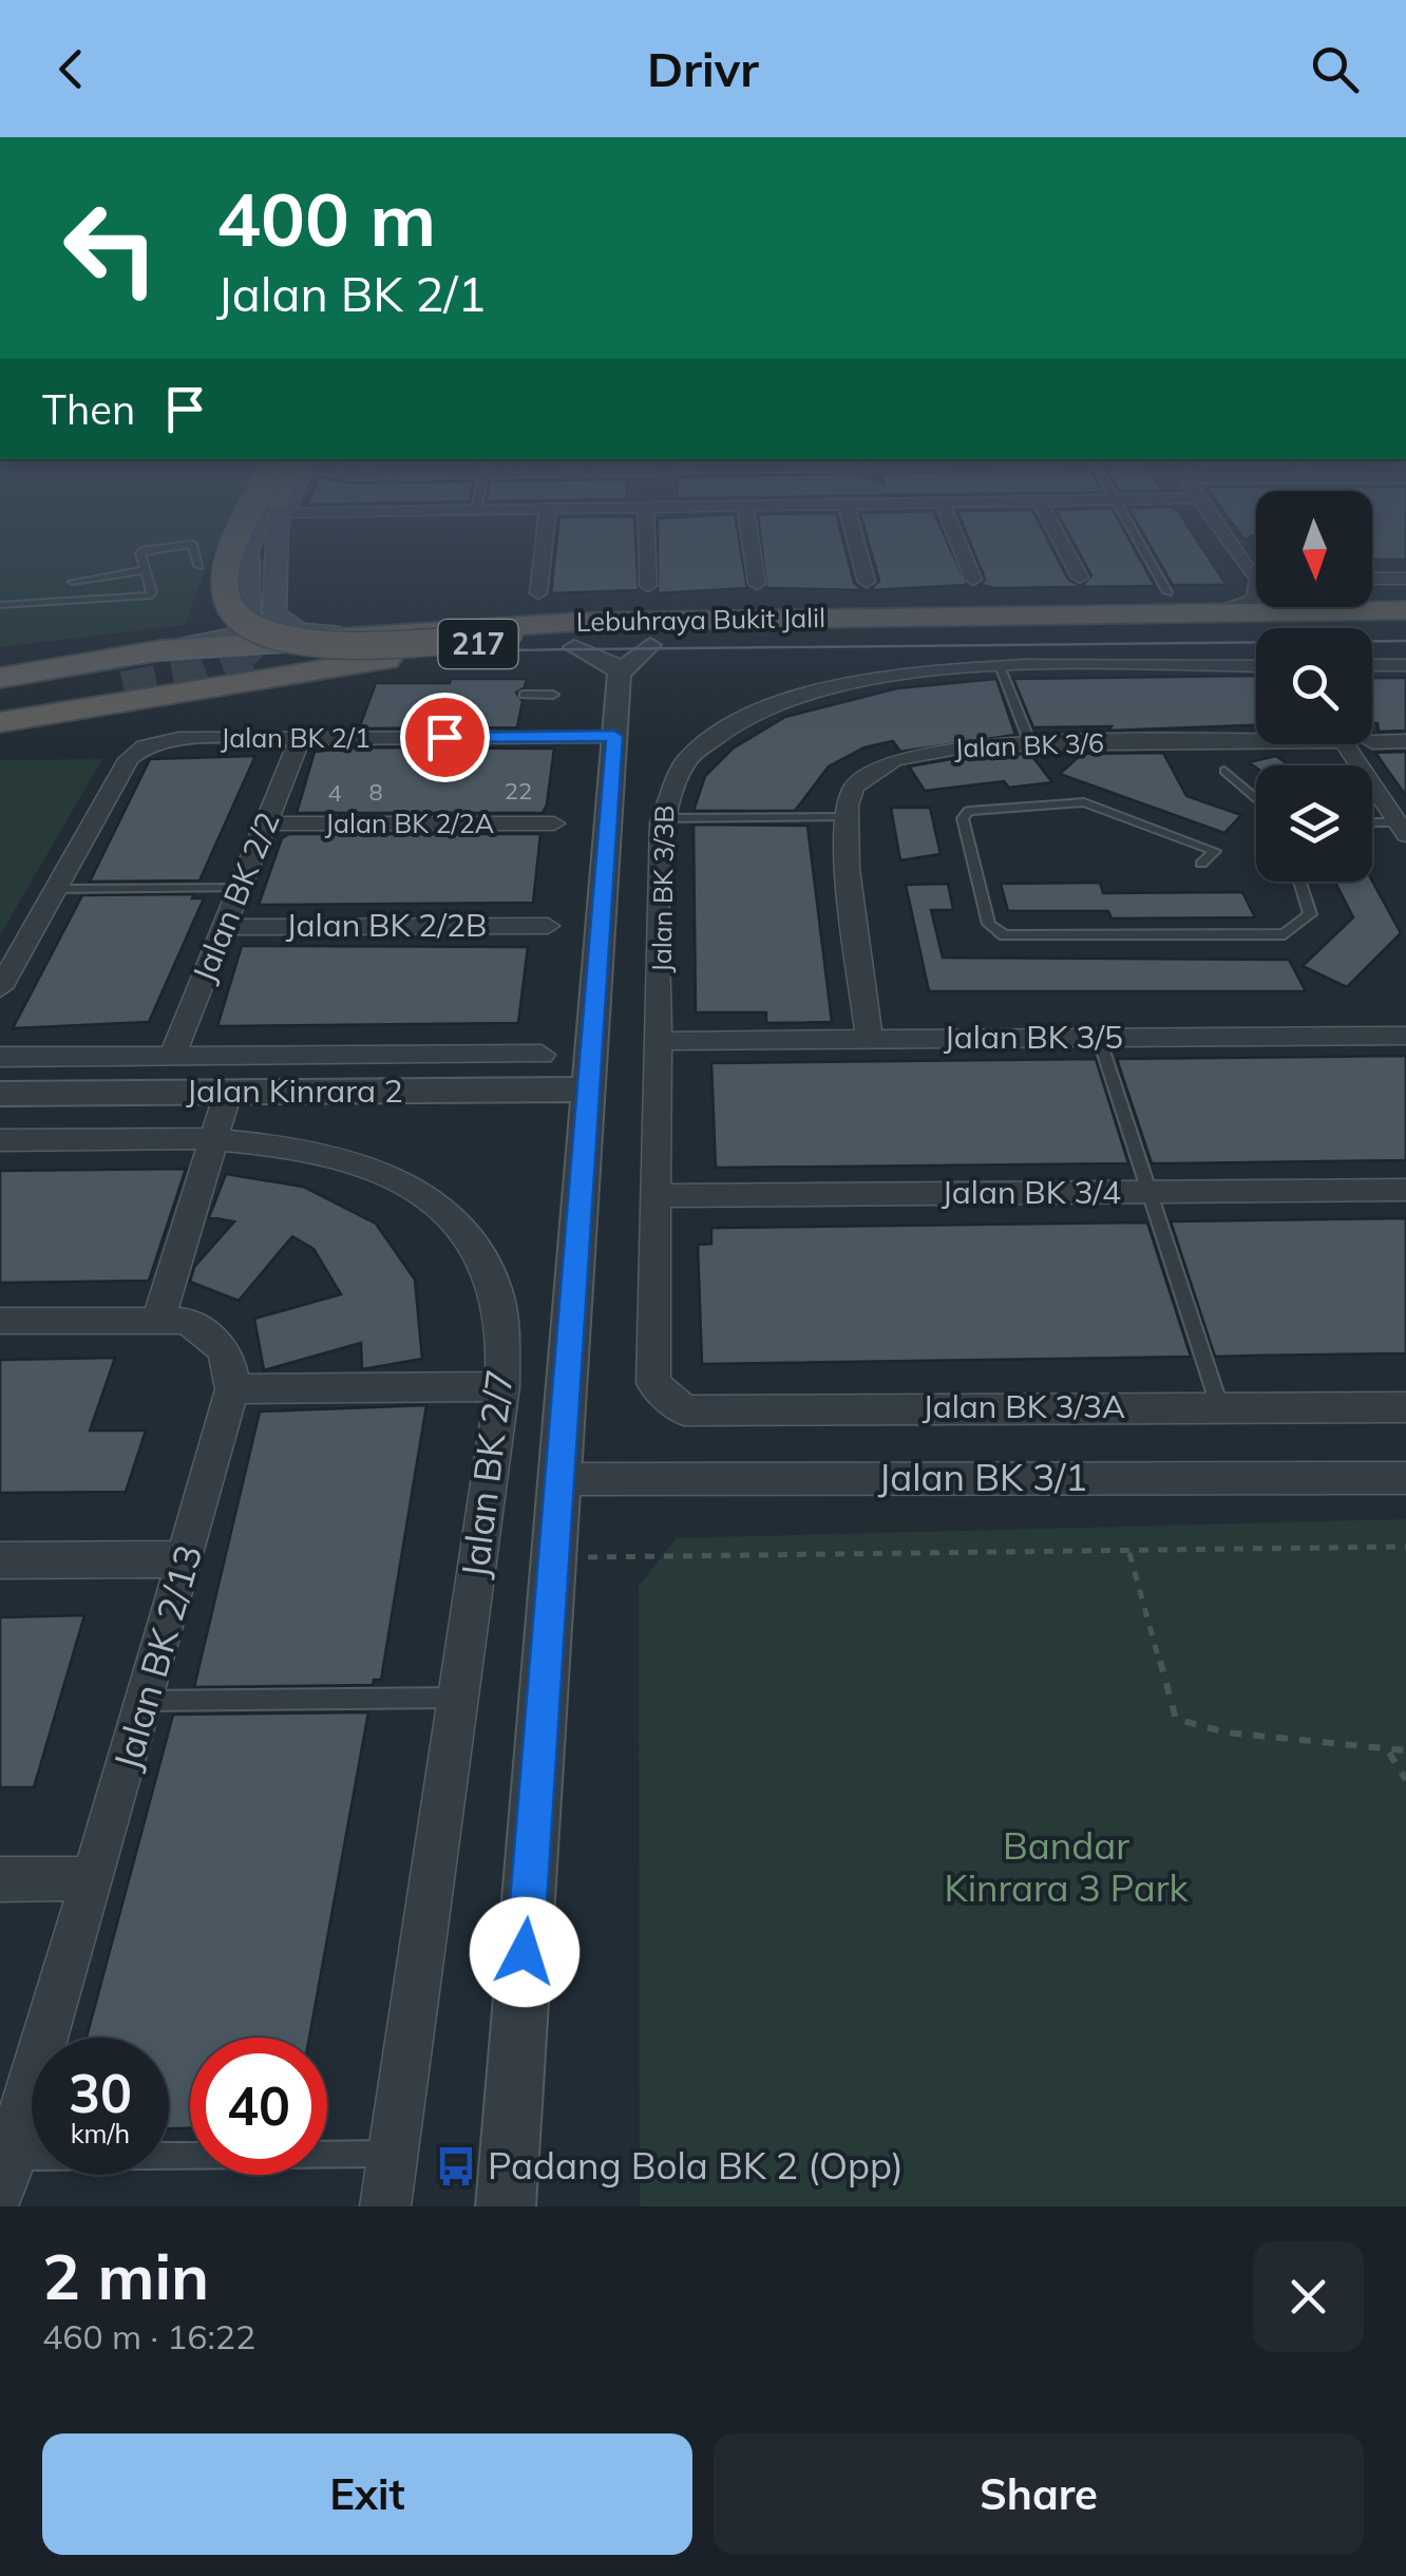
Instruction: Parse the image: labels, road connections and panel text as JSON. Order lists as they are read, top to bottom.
{
  "streets": {
    "highway": ["Lebuhraya Bukit Jalil", "217"],
    "street": [
      "Jalan BK 2/1",
      "Jalan BK 3/6",
      "Jalan BK 2/2A",
      "Jalan BK 3/3B",
      "Jalan BK 2/2",
      "Jalan BK 2/2B",
      "Jalan BK 3/5",
      "Jalan Kinrara 2",
      "Jalan BK 3/4",
      "Jalan BK 3/3A",
      "Jalan BK 2/7",
      "Jalan BK 3/1",
      "Jalan BK 2/13"
    ]
  },
  "crossings": [
    ["Jalan BK 2/1", "Jalan BK 2/2"],
    ["Jalan BK 2/2A", "Jalan BK 2/2"],
    ["Jalan BK 3/3B", "Jalan BK 3/5"],
    ["Jalan BK 3/3B", "Jalan BK 3/4"],
    ["Jalan BK 3/3B", "Jalan BK 3/3A"],
    ["Jalan BK 2/2", "Jalan BK 2/2B"]
  ],
  "parks": ["Bandar Kinrara 3 Park"],
  "places": {
    "bus stop": ["Padang Bola BK 2 (Opp)"]
  },
  "house_numbers": ["22", "8", "4"],
  "north": "bottom",
  "page": {
    "header": "Drivr",
    "turn": ["400 m", "Jalan BK 2/1"],
    "then": "Then",
    "speed": "30 km/h",
    "limit": "40",
    "heading": ["2 min", "460 m · 16:22"],
    "buttons": ["Exit", "Share"]
  }
}
